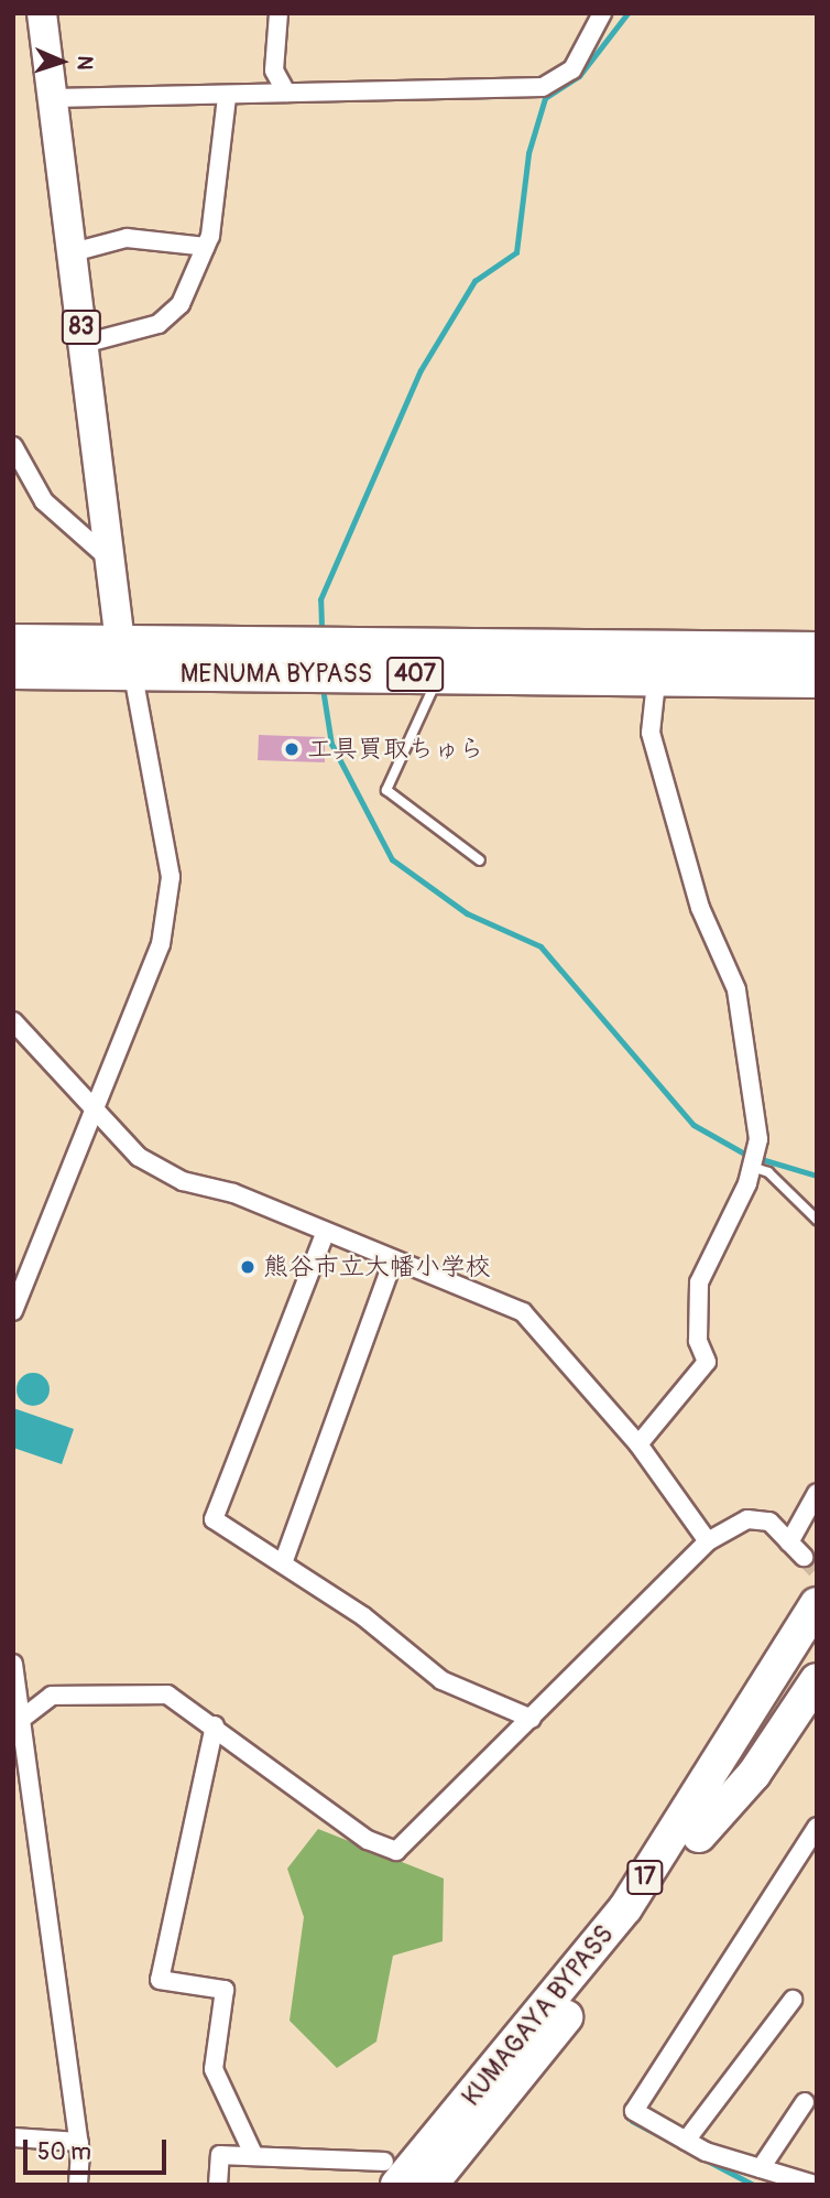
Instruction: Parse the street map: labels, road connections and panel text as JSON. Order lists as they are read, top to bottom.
{
  "streets": {
    "highway": [
      "MENUMA BYPASS",
      "407",
      "17",
      "KUMAGAYA BYPASS"
    ],
    "main road": ["83"]
  },
  "crossings": [
    ["83", "MENUMA BYPASS"],
    ["17", "KUMAGAYA BYPASS"]
  ],
  "places": ["工具買取ちゅら", "熊谷市立大幡小学校"],
  "scale_bar": "50 m",
  "north": "right"
}
